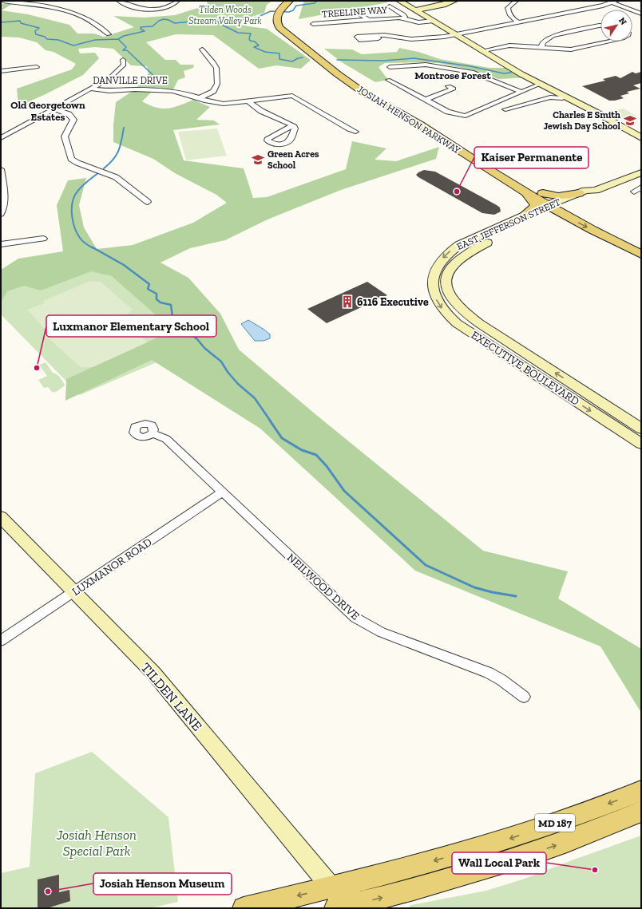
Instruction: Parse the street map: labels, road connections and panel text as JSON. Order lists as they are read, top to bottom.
{
  "streets": {
    "main road": ["JOSIAH HENSON PARKWAY", "MD 187"],
    "street": [
      "TREELINE WAY",
      "DANVILLE DRIVE",
      "EAST JEFFERSON STREET",
      "EXECUTIVE BOULEVARD",
      "LUXMANOR ROAD",
      "NEILWOOD DRIVE",
      "TILDEN LANE"
    ]
  },
  "crossings": [
    ["JOSIAH HENSON PARKWAY", "EAST JEFFERSON STREET"],
    ["EAST JEFFERSON STREET", "EXECUTIVE BOULEVARD"],
    ["LUXMANOR ROAD", "NEILWOOD DRIVE"],
    ["LUXMANOR ROAD", "TILDEN LANE"],
    ["TILDEN LANE", "MD 187"]
  ],
  "districts": ["Montrose Forest", "Old Georgetown Estates"],
  "parks": ["Tilden Woods Stream Valley Park", "Josiah Henson Special Park"],
  "places": {
    "school or university": ["Charles E Smith Jewish Day School", "Green Acres School"],
    "other": [
      "Kaiser Permanente",
      "Luxmanor Elementary School",
      "Wall Local Park",
      "Josiah Henson Museum"
    ],
    "building": ["6116 Executive"]
  },
  "north": "top right"
}
